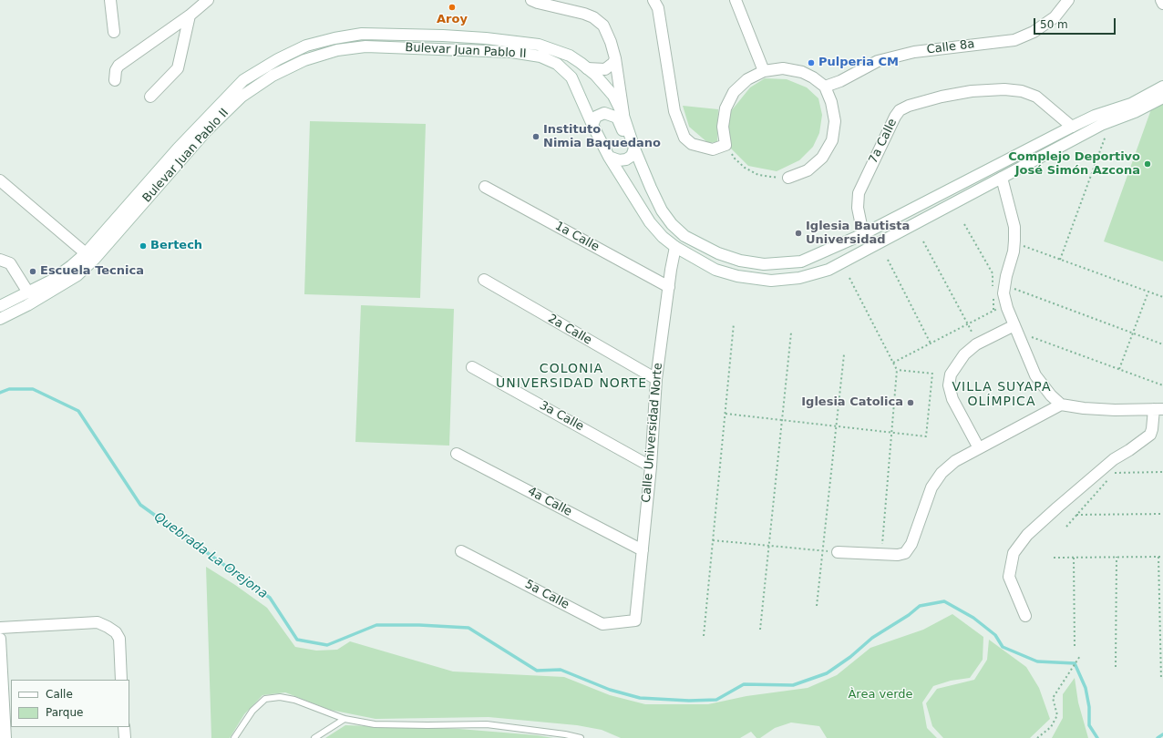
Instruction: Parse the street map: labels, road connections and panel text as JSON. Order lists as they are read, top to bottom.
{
  "streets": {
    "street": [
      "Calle 8a",
      "Bulevar Juan Pablo II",
      "7a Calle",
      "1a Calle",
      "2a Calle",
      "3a Calle",
      "Calle Universidad Norte",
      "4a Calle",
      "5a Calle"
    ]
  },
  "crossings": [
    ["Bulevar Juan Pablo II", "7a Calle"],
    ["Bulevar Juan Pablo II", "Calle Universidad Norte"],
    ["1a Calle", "Calle Universidad Norte"],
    ["2a Calle", "Calle Universidad Norte"],
    ["3a Calle", "Calle Universidad Norte"],
    ["Calle Universidad Norte", "4a Calle"],
    ["Calle Universidad Norte", "5a Calle"]
  ],
  "districts": ["COLONIA UNIVERSIDAD NORTE", "VILLA SUYAPA OLÍMPICA"],
  "water": ["Quebrada La Orejona"],
  "parks": ["Àrea verde"],
  "places": [
    "Aroy",
    "Pulperia CM",
    "Instituto Nimia Baquedano",
    "Complejo Deportivo José Simón Azcona",
    "Iglesia Bautista Universidad",
    "Bertech",
    "Escuela Tecnica",
    "Iglesia Catolica"
  ],
  "legend": ["Calle", "Parque"],
  "scale_bar": "50 m"
}
